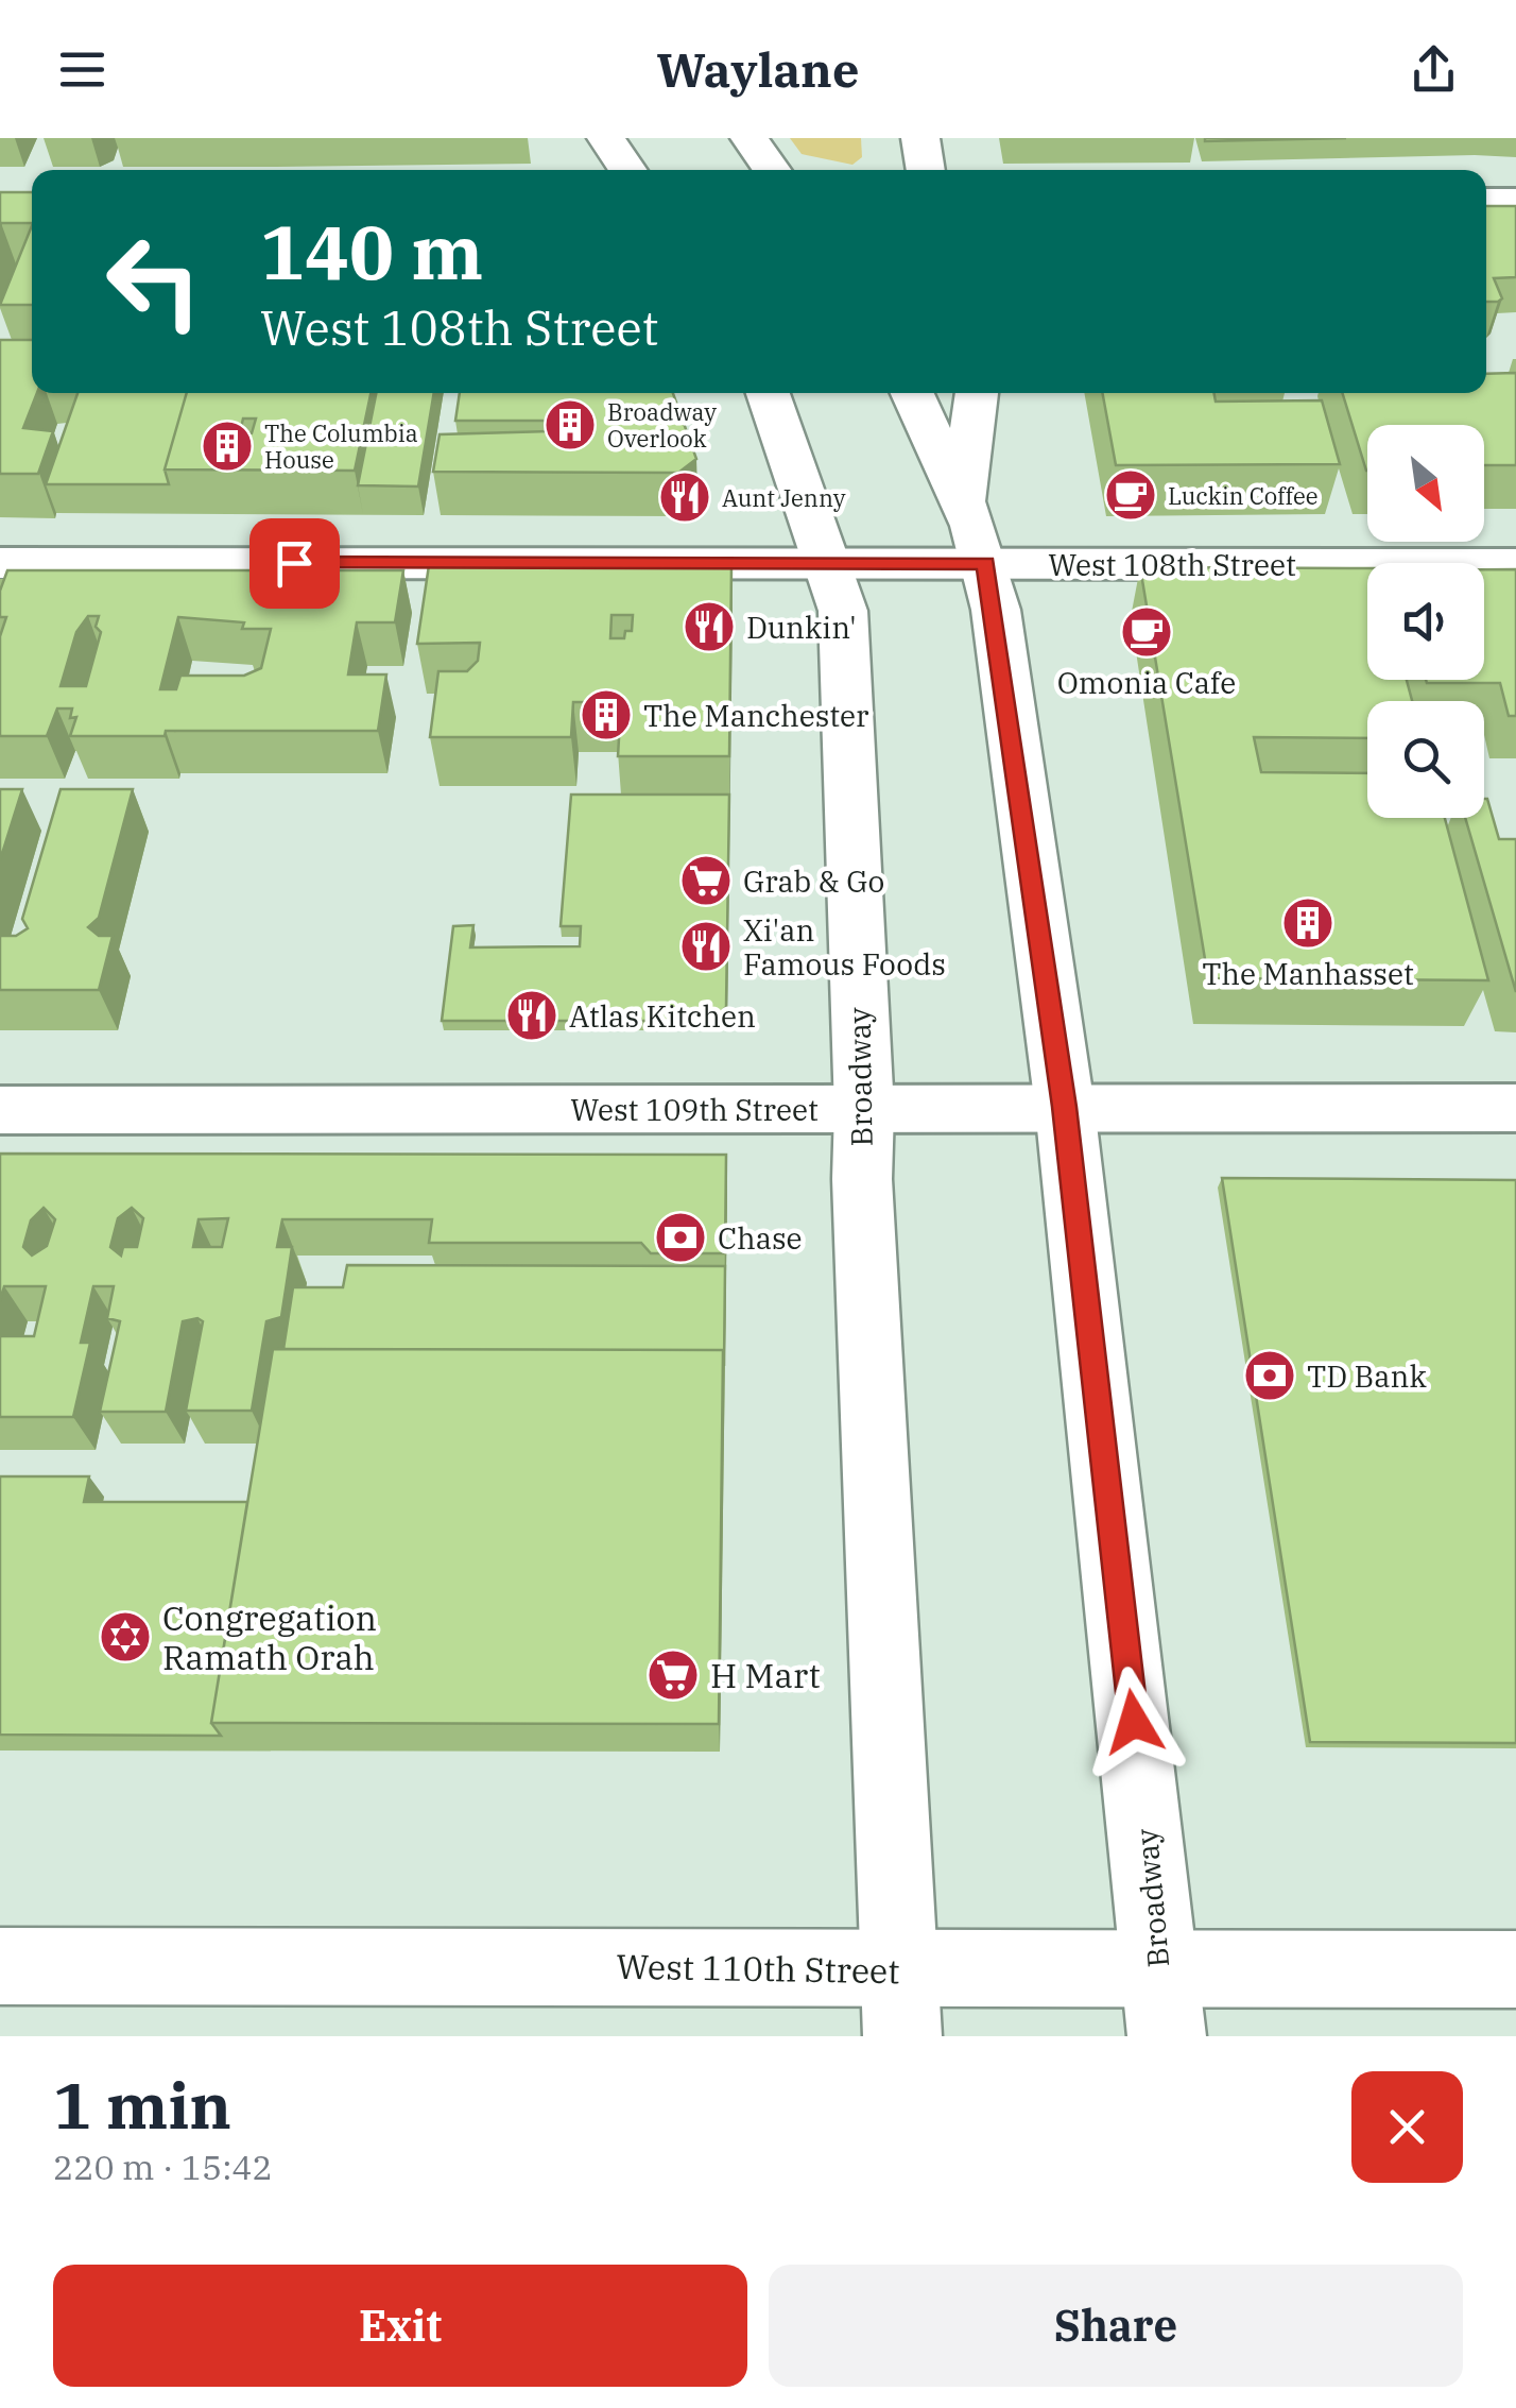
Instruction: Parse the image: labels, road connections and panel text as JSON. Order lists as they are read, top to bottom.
{
  "streets": {
    "main road": ["Broadway", "West 110th Street"],
    "street": ["West 108th Street", "West 109th Street"]
  },
  "crossings": [
    ["West 108th Street", "Broadway"],
    ["Broadway", "West 109th Street"],
    ["Broadway", "West 110th Street"]
  ],
  "places": {
    "building": [
      "Broadway Overlook",
      "The Columbia House",
      "The Manchester",
      "The Manhasset"
    ],
    "cafe": ["Luckin Coffee", "Omonia Cafe"],
    "restaurant": [
      "Aunt Jenny",
      "Dunkin'",
      "Xi'an Famous Foods",
      "Atlas Kitchen"
    ],
    "supermarket": ["Grab & Go", "H Mart"],
    "bank": ["Chase", "TD Bank"],
    "synagogue": ["Congregation Ramath Orah"]
  },
  "north": "bottom right",
  "page": {
    "header": "Waylane",
    "turn": ["140 m", "West 108th Street"],
    "heading": ["1 min", "220 m · 15:42"],
    "buttons": ["Exit", "Share"]
  }
}
